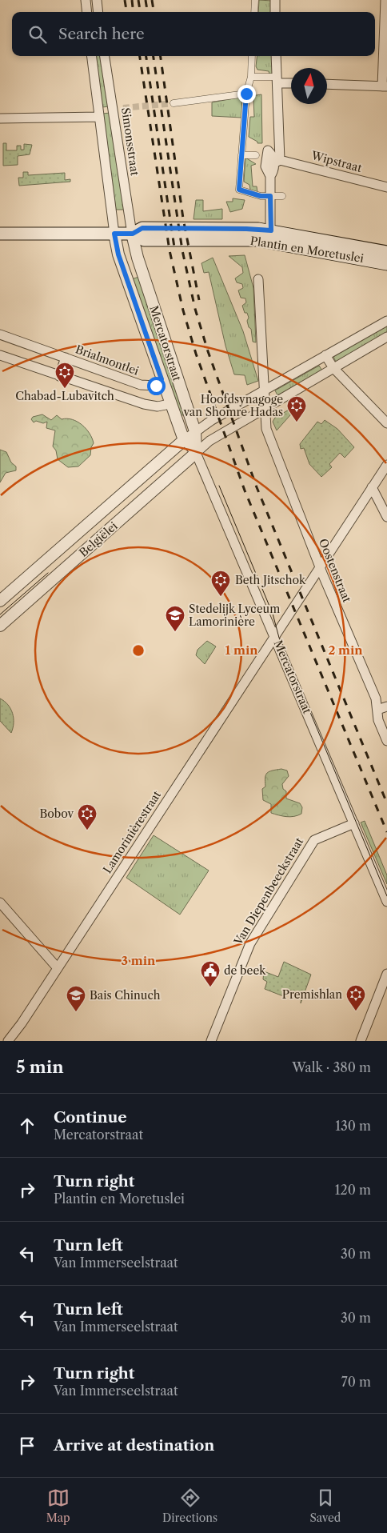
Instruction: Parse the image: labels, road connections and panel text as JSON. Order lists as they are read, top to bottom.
{
  "streets": {
    "main road": ["Plantin en Moretuslei"],
    "street": [
      "Simonsstraat",
      "Wipstraat",
      "Mercatorstraat",
      "Brialmontlei",
      "Belgiëlei",
      "Oostenstraat",
      "Lamorinièrestraat",
      "Van Diepenbeeckstraat"
    ]
  },
  "crossings": [
    ["Simonsstraat", "Plantin en Moretuslei"],
    ["Simonsstraat", "Mercatorstraat"],
    ["Plantin en Moretuslei", "Mercatorstraat"],
    ["Mercatorstraat", "Brialmontlei"],
    ["Mercatorstraat", "Belgiëlei"],
    ["Mercatorstraat", "Lamorinièrestraat"],
    ["Mercatorstraat", "Van Diepenbeeckstraat"],
    ["Oostenstraat", "Lamorinièrestraat"]
  ],
  "places": {
    "synagogue": [
      "Chabad-Lubavitch",
      "Hoofdsynagoge van Shomre Hadas",
      "Beth Jitschok",
      "Bobov",
      "Premishlan"
    ],
    "school or university": ["Stedelijk Lyceum Lamorinière", "Bais Chinuch"],
    "public building": ["de beek"]
  },
  "north": "top",
  "page": {
    "search": "Search here",
    "heading": ["5 min", "Walk · 380 m"],
    "list": [
      ["Continue", "Mercatorstraat", "130 m"],
      ["Turn right", "Plantin en Moretuslei", "120 m"],
      ["Turn left", "Van Immerseelstraat", "30 m"],
      ["Turn left", "Van Immerseelstraat", "30 m"],
      ["Turn right", "Van Immerseelstraat", "70 m"],
      "Arrive at destination"
    ],
    "nav": ["Map", "Directions", "Saved"]
  },
  "rings": ["1 min", "2 min", "3 min"]
}
